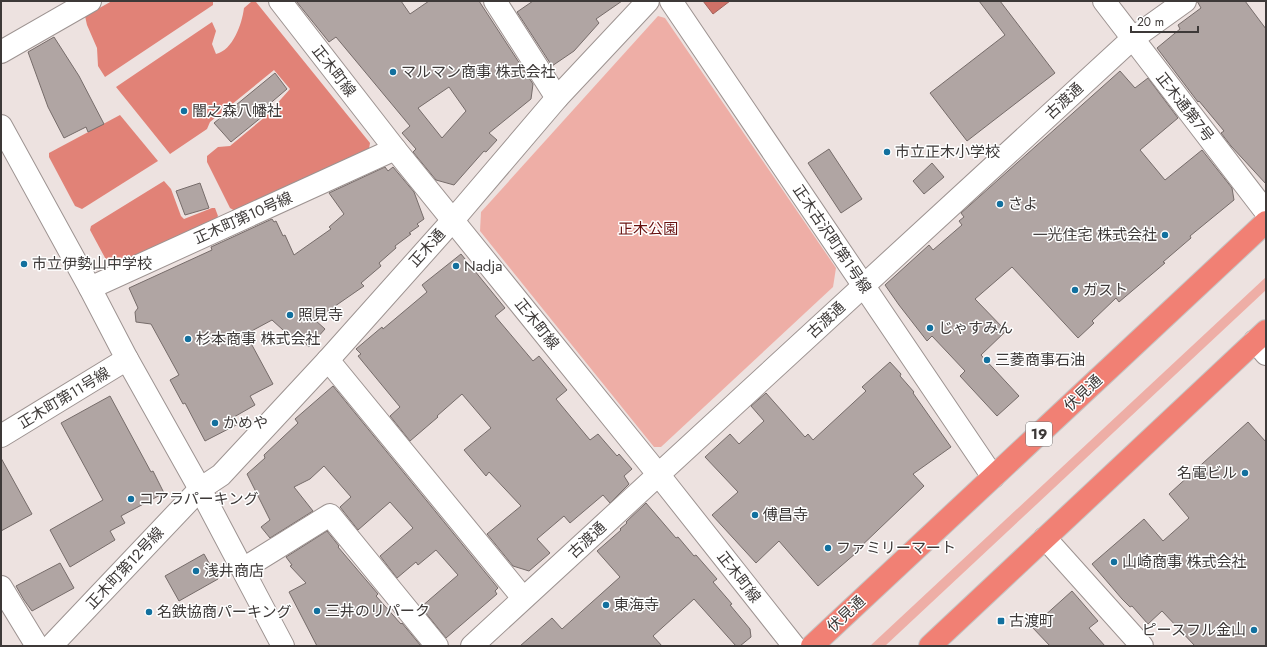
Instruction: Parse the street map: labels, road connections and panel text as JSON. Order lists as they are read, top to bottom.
{
  "streets": {
    "highway": ["伏見通", "19"],
    "street": [
      "正木町線",
      "古渡通",
      "正木通第7号",
      "正木町第10号線",
      "正木古沢町第1号線",
      "正木通",
      "正木町第11号線",
      "正木町第12号線"
    ]
  },
  "crossings": [
    ["正木町線", "古渡通"],
    ["正木町線", "正木町第10号線"],
    ["正木町線", "正木通"],
    ["古渡通", "正木通第7号"],
    ["古渡通", "正木古沢町第1号線"],
    ["正木古沢町第1号線", "伏見通"],
    ["正木通", "正木町第12号線"]
  ],
  "parks": ["正木公園"],
  "places": {
    "other": [
      "マルマン商事 株式会社",
      "闇之森八幡社",
      "市立正木小学校",
      "さよ",
      "一光住宅 株式会社",
      "市立伊勢山中学校",
      "Nadja",
      "ガスト",
      "照見寺",
      "じゃすみん",
      "杉本商事 株式会社",
      "三菱商事石油",
      "かめや",
      "名電ビル",
      "コアラパーキング",
      "傅昌寺",
      "ファミリーマート",
      "山崎商事 株式会社",
      "浅井商店",
      "東海寺",
      "三井のリパーク",
      "名鉄協商パーキング",
      "ピースフル金山"
    ],
    "transit": ["古渡町"]
  },
  "scale_bar": "20 m"
}
